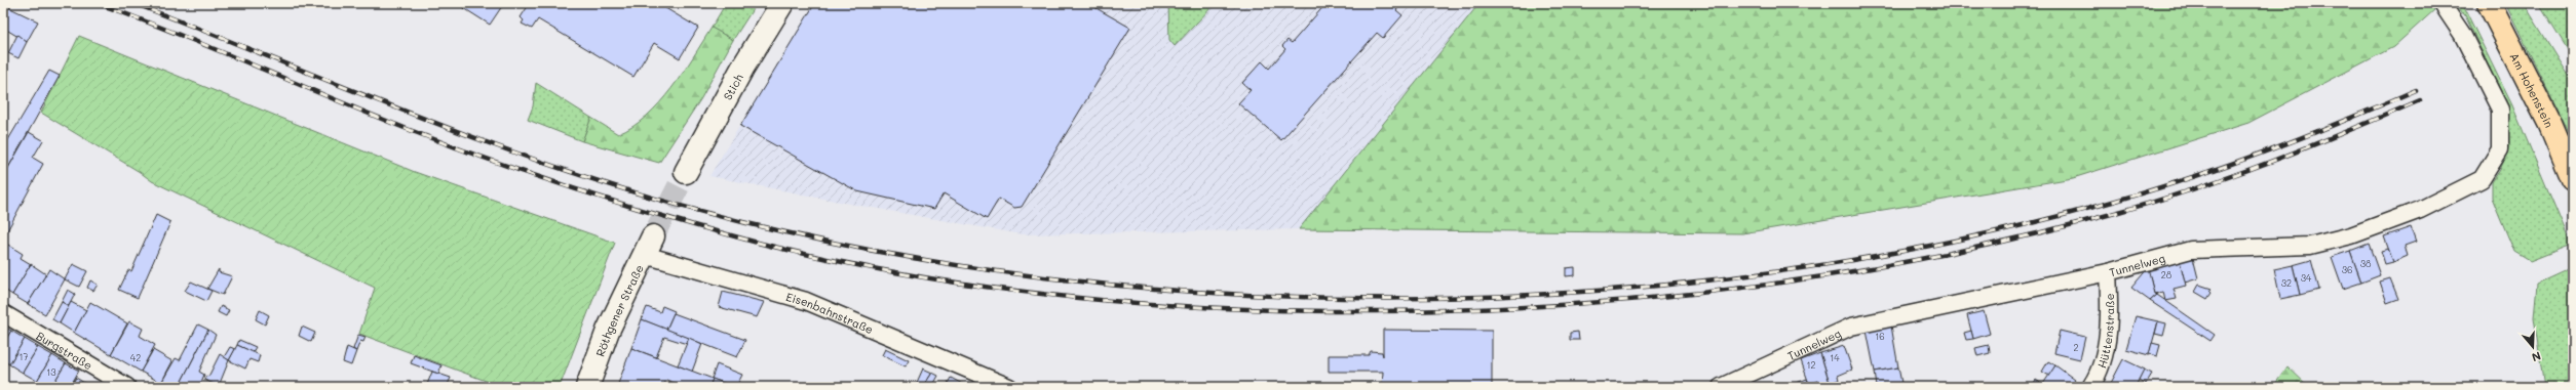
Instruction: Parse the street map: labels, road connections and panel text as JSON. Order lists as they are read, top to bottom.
{
  "streets": {
    "main road": ["Stich", "Am Hohenstein", "Röthgener Straße"],
    "street": [
      "Tunnelweg",
      "Eisenbahnstraße",
      "Hüttenstraße",
      "Burgstraße"
    ]
  },
  "crossings": [
    ["Tunnelweg", "Hüttenstraße"],
    ["Röthgener Straße", "Eisenbahnstraße"]
  ],
  "house_numbers": [
    "38",
    "36",
    "28",
    "34",
    "32",
    "16",
    "2",
    "17",
    "42",
    "14",
    "12",
    "13"
  ],
  "north": "bottom"
}
